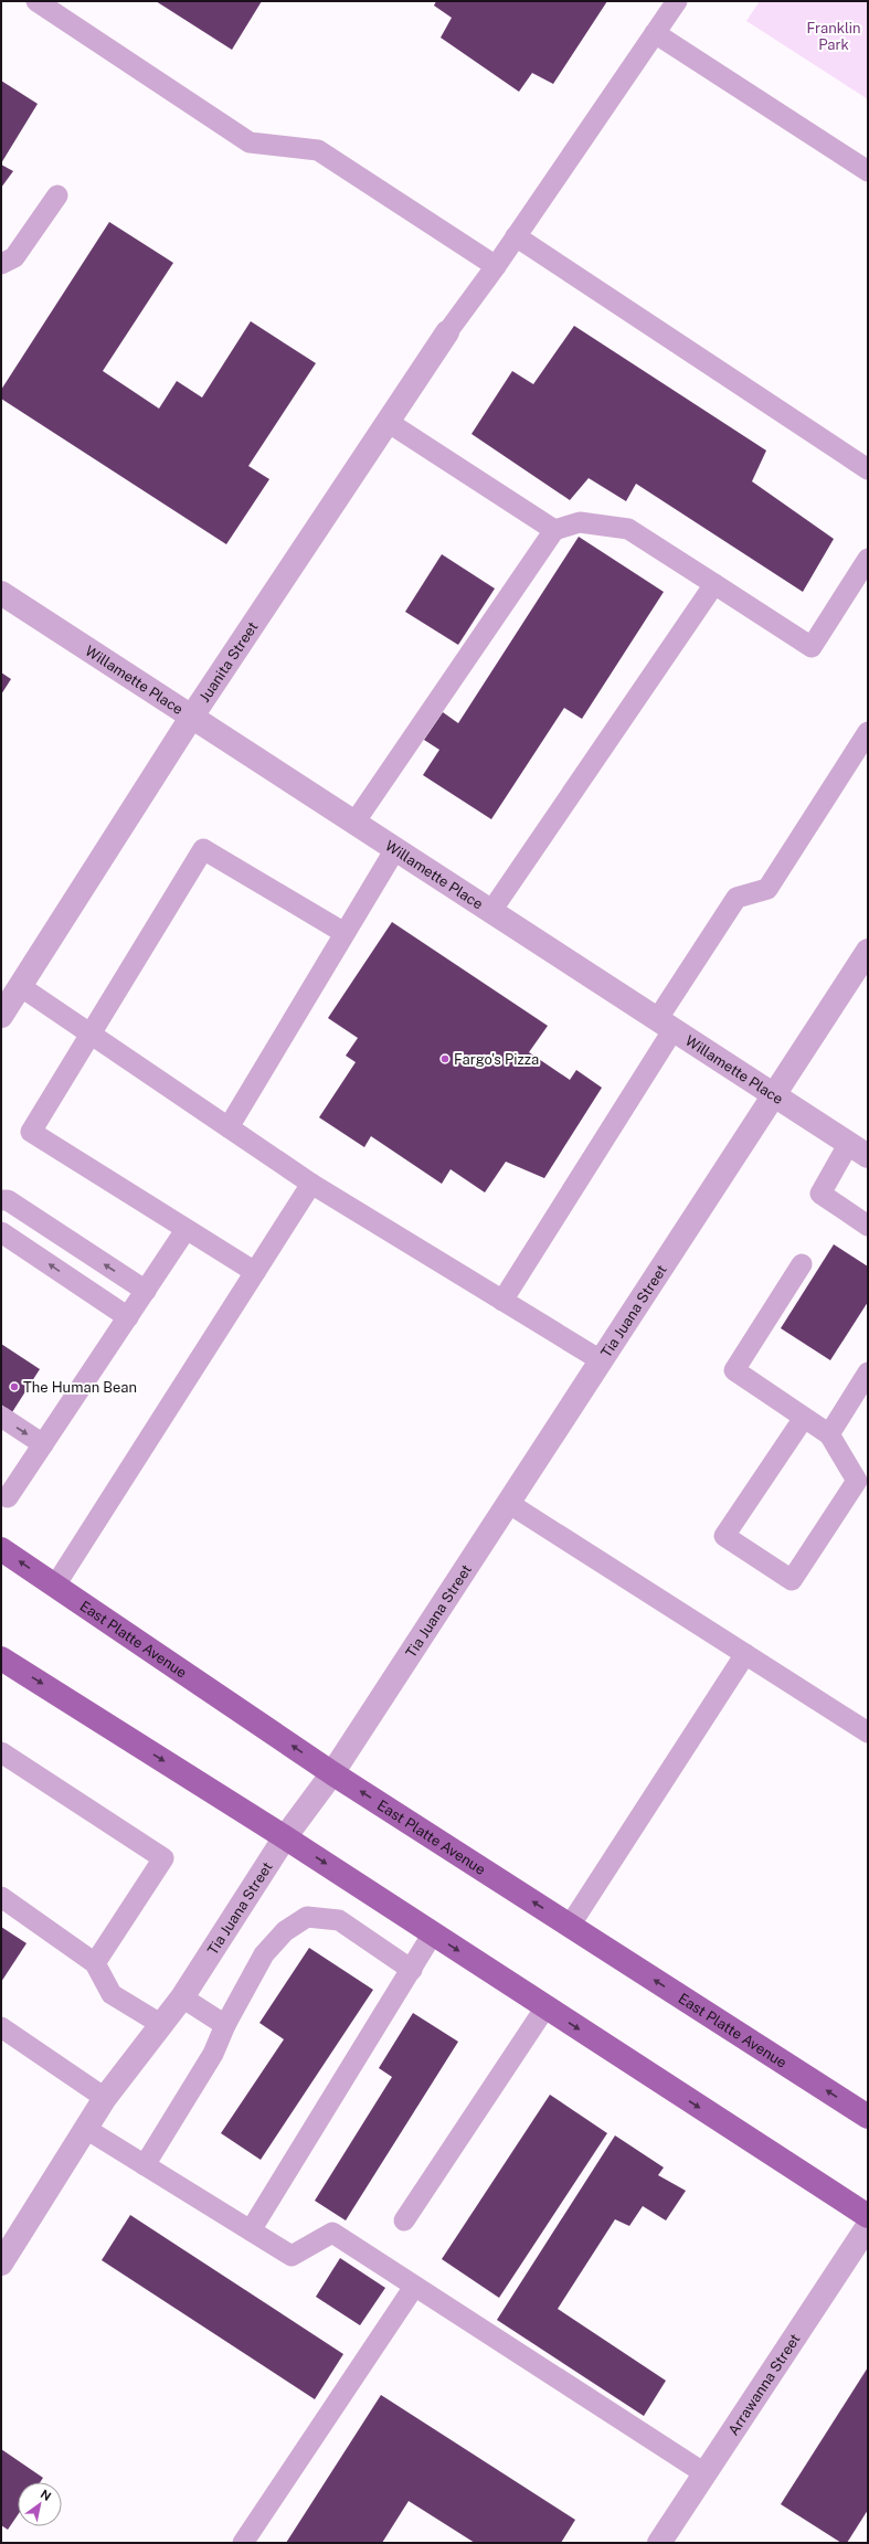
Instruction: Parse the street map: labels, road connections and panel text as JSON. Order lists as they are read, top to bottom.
{
  "streets": {
    "main road": ["East Platte Avenue"],
    "street": [
      "Juanita Street",
      "Willamette Place",
      "Tia Juana Street",
      "Arrawanna Street"
    ]
  },
  "crossings": [
    ["Juanita Street", "Willamette Place"],
    ["Willamette Place", "Tia Juana Street"],
    ["Tia Juana Street", "East Platte Avenue"]
  ],
  "parks": ["Franklin Park"],
  "places": ["Fargo's Pizza", "The Human Bean"],
  "north": "top right"
}
